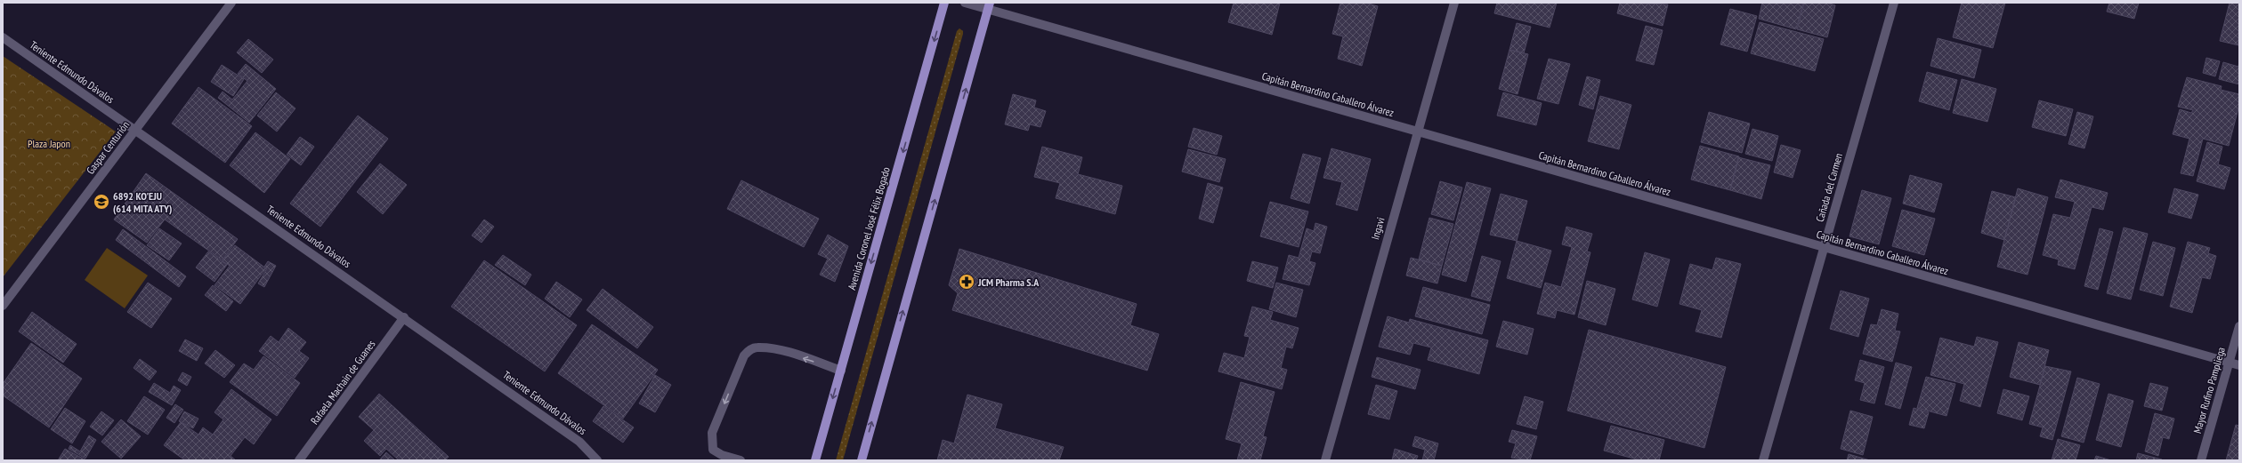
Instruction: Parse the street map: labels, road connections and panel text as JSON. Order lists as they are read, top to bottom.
{
  "streets": {
    "main road": ["Avenida Coronel José Félix Bogado"],
    "street": [
      "Teniente Edmundo Dávalos",
      "Capitán Bernardino Caballero Álvarez",
      "Gaspar Centurión",
      "Cañada del Carmen",
      "Ingavi",
      "Rafaela Machain de Guanes",
      "Mayor Rufino Pampliega"
    ]
  },
  "crossings": [
    ["Teniente Edmundo Dávalos", "Gaspar Centurión"],
    ["Teniente Edmundo Dávalos", "Rafaela Machain de Guanes"],
    ["Capitán Bernardino Caballero Álvarez", "Cañada del Carmen"],
    ["Capitán Bernardino Caballero Álvarez", "Ingavi"],
    ["Capitán Bernardino Caballero Álvarez", "Mayor Rufino Pampliega"]
  ],
  "parks": ["Plaza Japon"],
  "places": {
    "school or university": ["6892 KO'EJU (614 MITA ATY)"],
    "pharmacy": ["JCM Pharma S.A"]
  }
}
